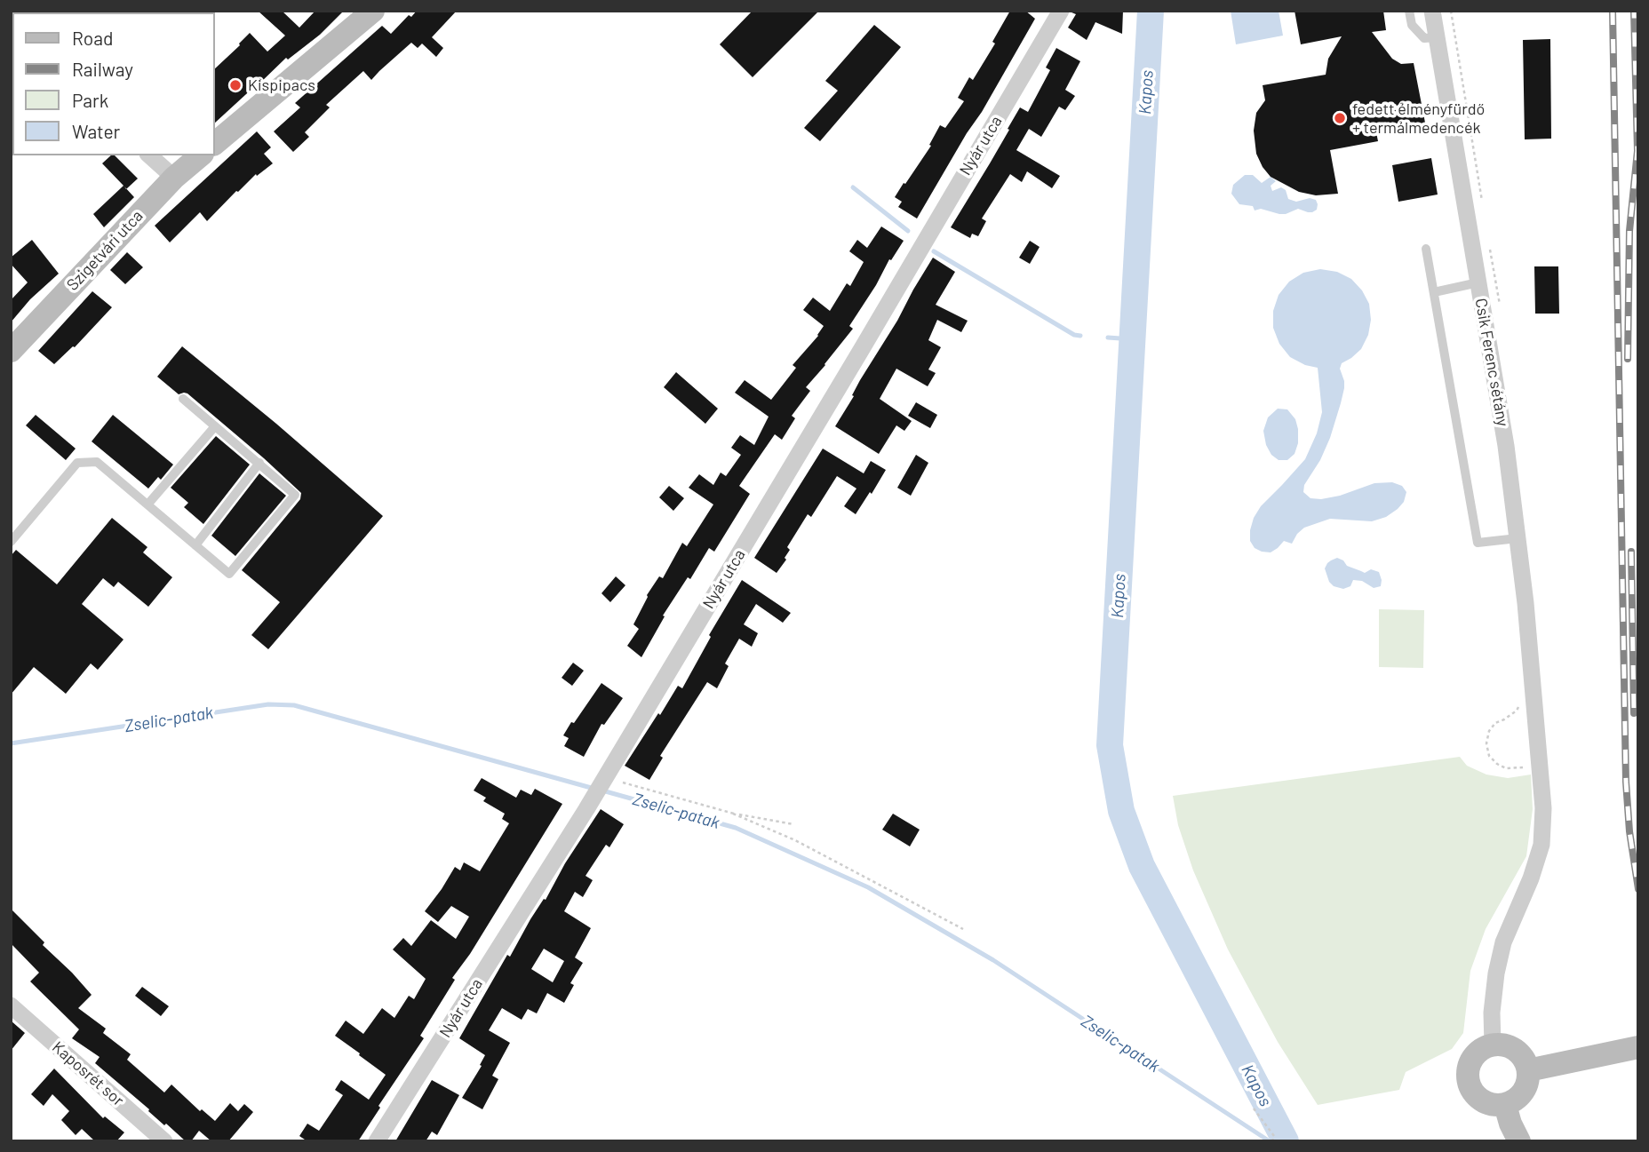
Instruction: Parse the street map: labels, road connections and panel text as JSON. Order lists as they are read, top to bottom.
{
  "streets": {
    "street": [
      "Nyár utca",
      "Szigetvári utca",
      "Csik Ferenc sétány",
      "Kaposrét sor"
    ]
  },
  "water": ["Kapos", "Zselic-patak"],
  "places": ["Kispipacs", "fedett élményfürdő + termálmedencék"],
  "legend": [
    "Road",
    "Railway",
    "Park",
    "Water"
  ]
}
